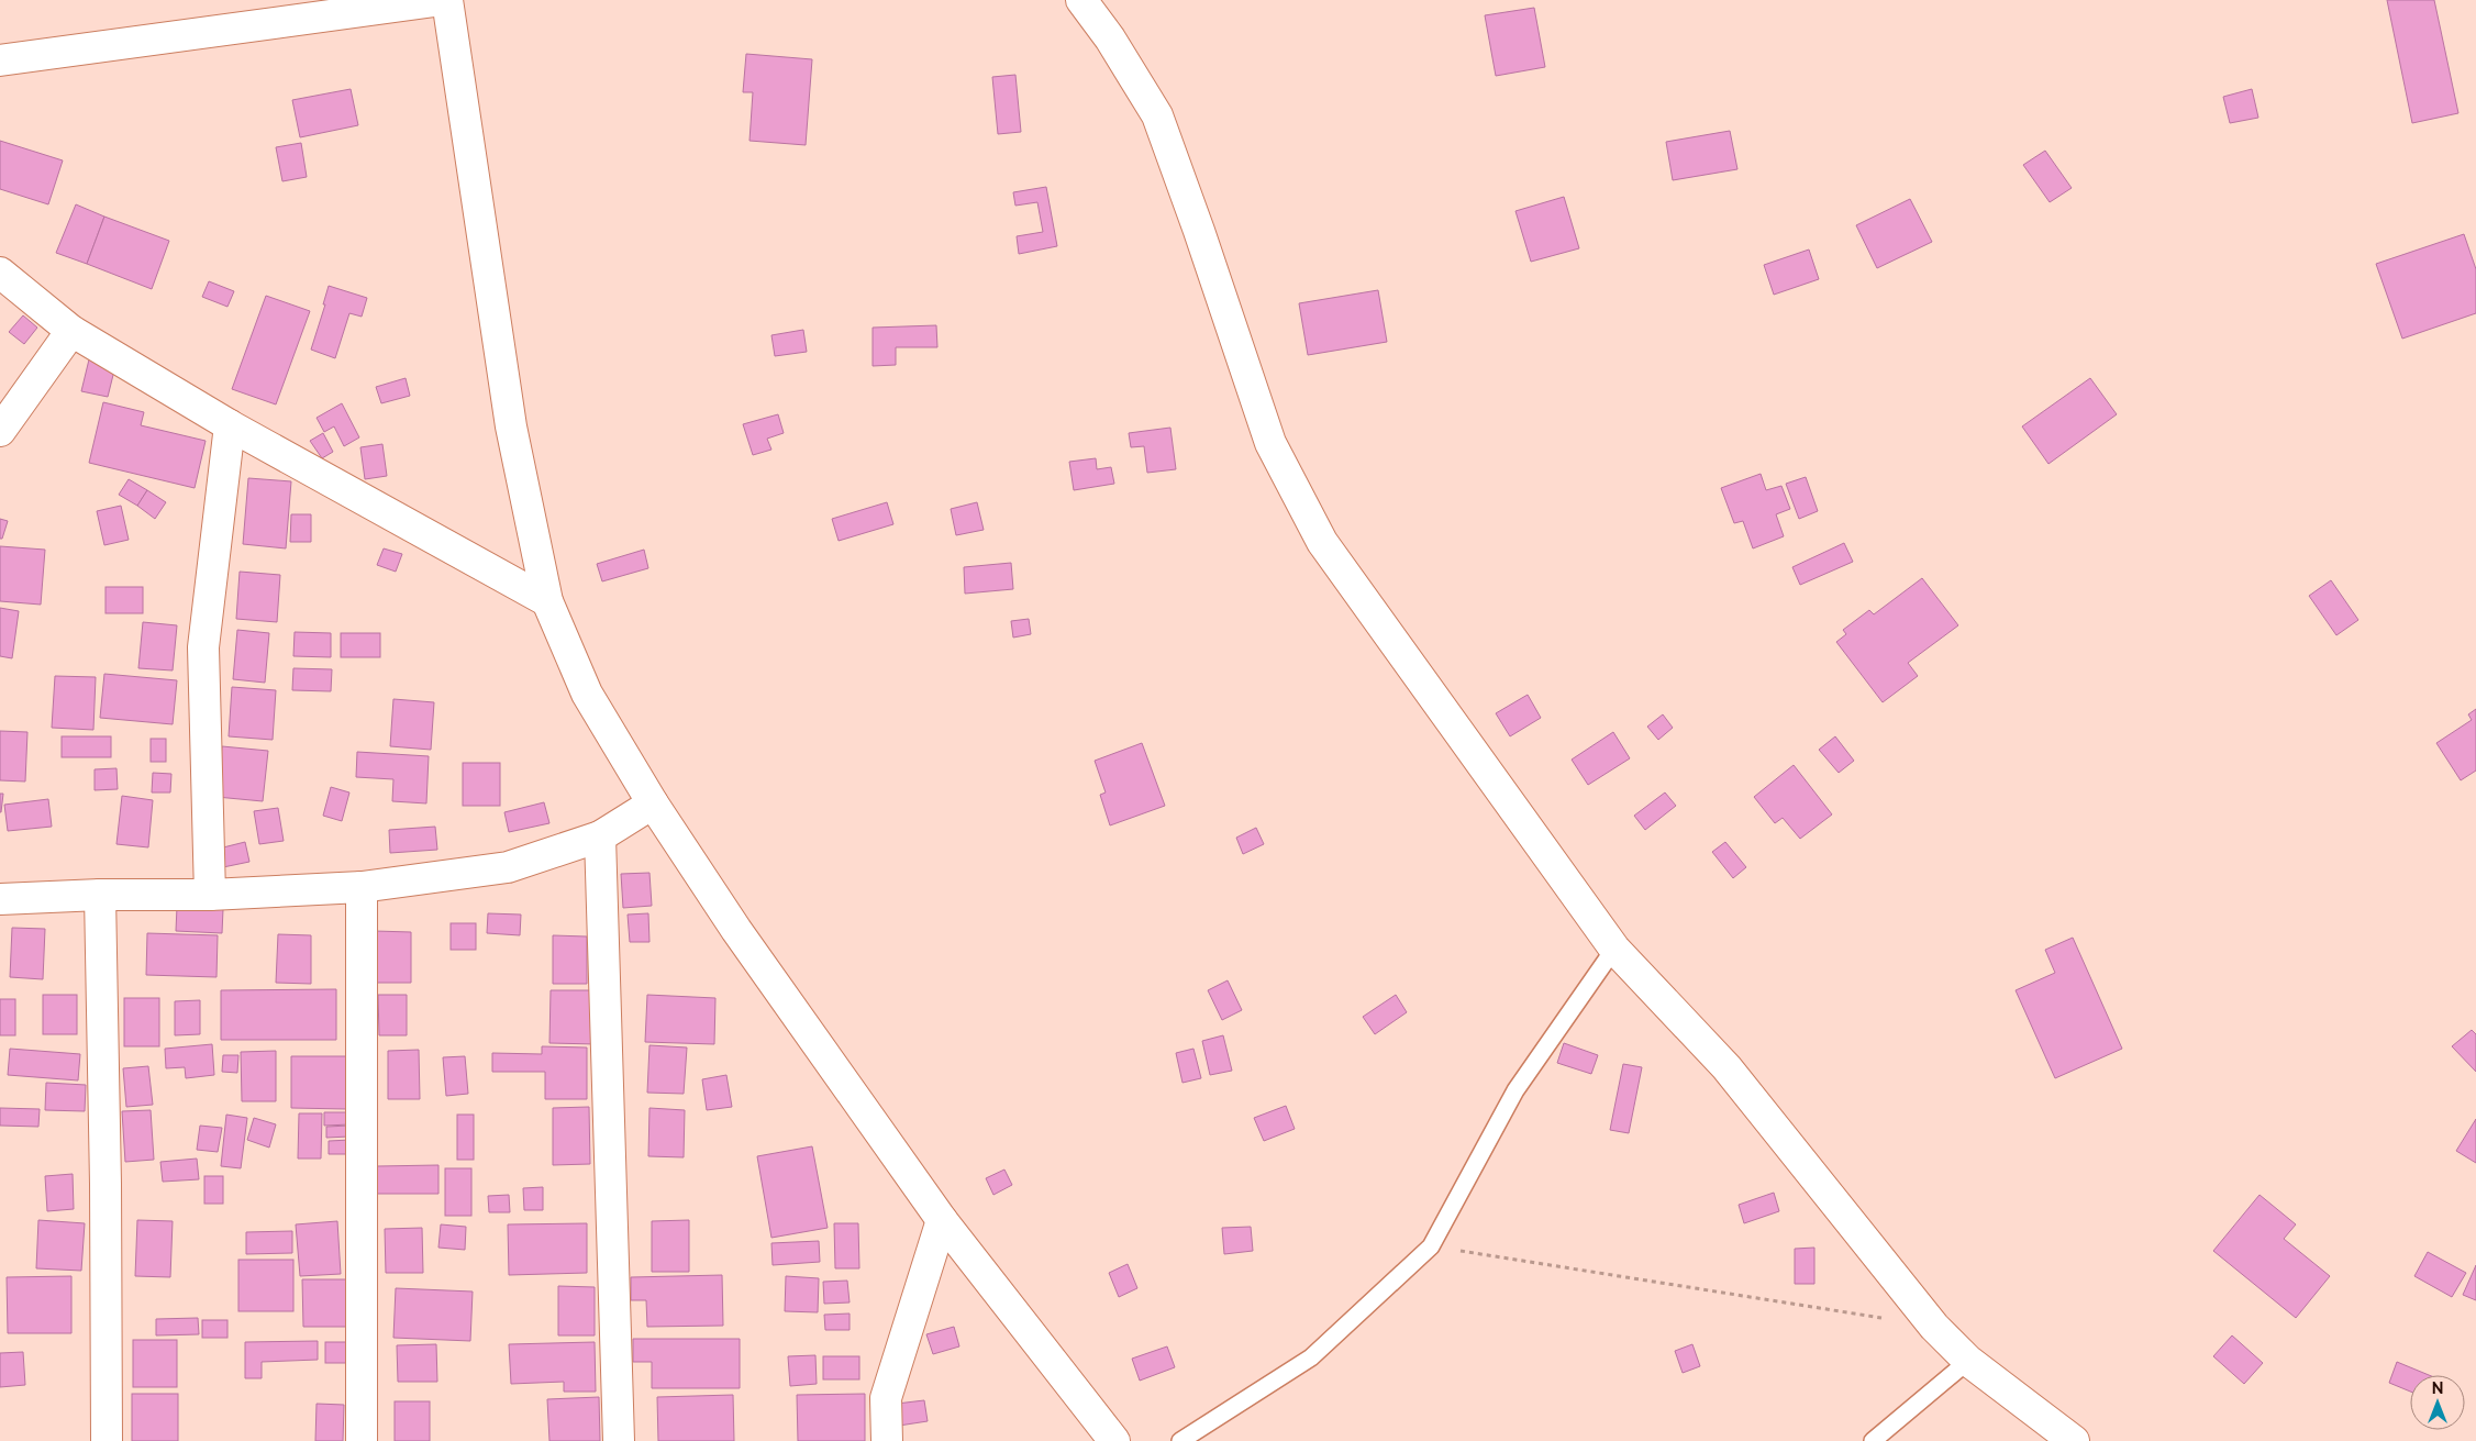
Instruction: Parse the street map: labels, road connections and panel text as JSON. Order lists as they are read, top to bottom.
{
  "north": "top"
}
